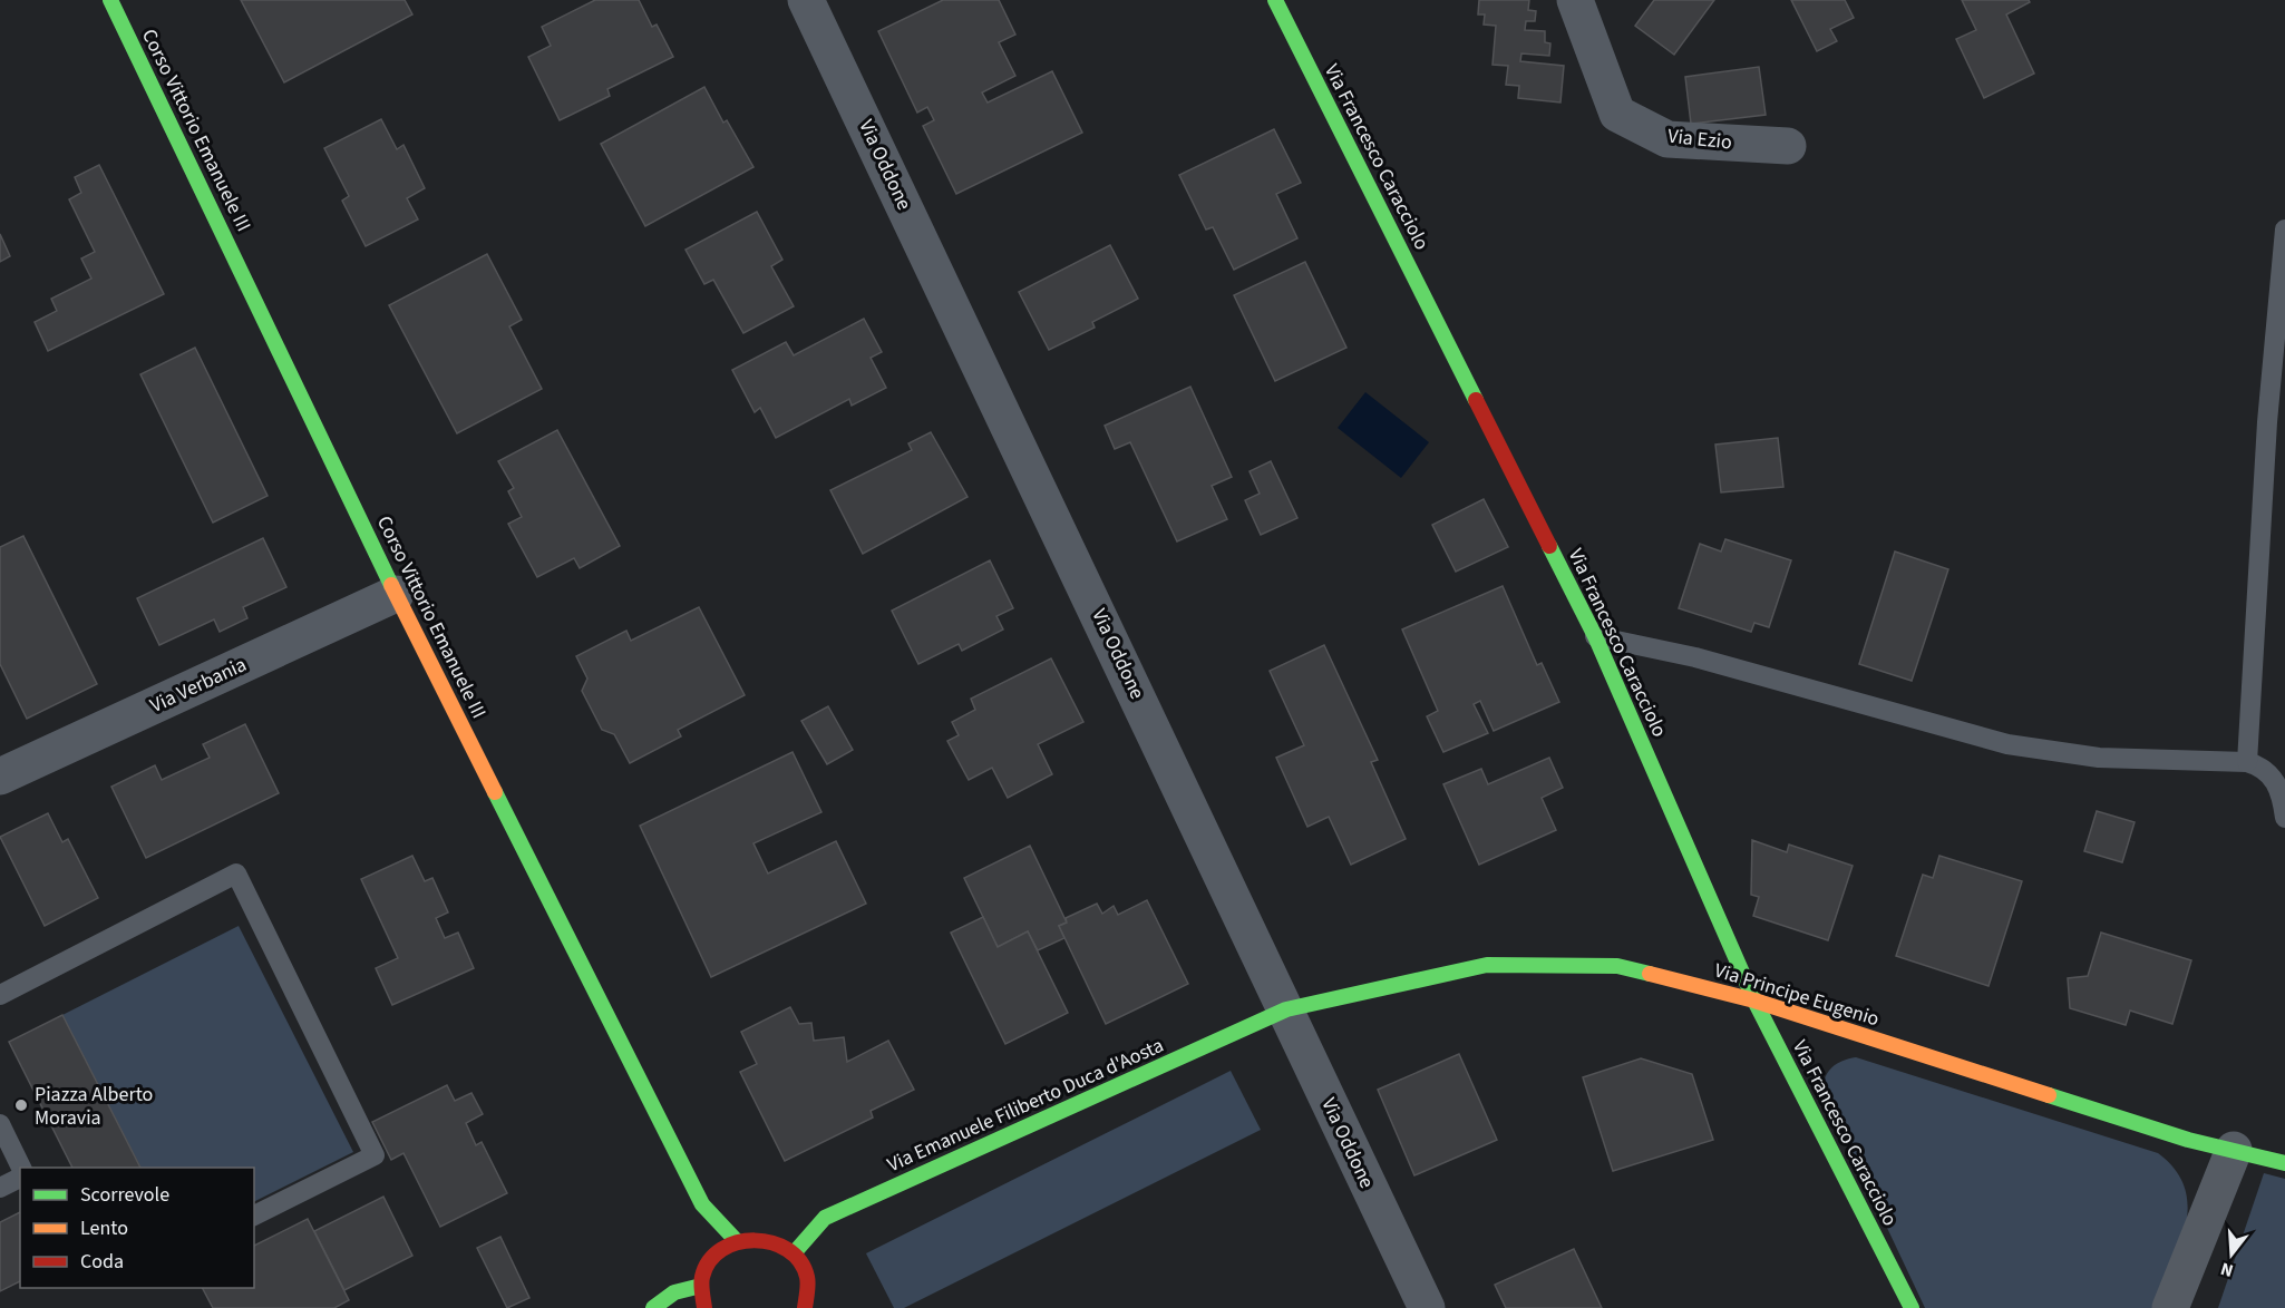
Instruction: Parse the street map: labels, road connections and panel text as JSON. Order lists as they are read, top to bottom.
{
  "streets": {
    "street": [
      "Corso Vittorio Emanuele III",
      "Via Ezio",
      "Via Francesco Caracciolo",
      "Via Oddone",
      "Via Verbania",
      "Via Principe Eugenio",
      "Via Emanuele Filiberto Duca d'Aosta"
    ]
  },
  "crossings": [
    ["Corso Vittorio Emanuele III", "Via Verbania"],
    ["Via Francesco Caracciolo", "Via Principe Eugenio"],
    ["Via Oddone", "Via Principe Eugenio"],
    ["Via Oddone", "Via Emanuele Filiberto Duca d'Aosta"],
    ["Via Principe Eugenio", "Via Emanuele Filiberto Duca d'Aosta"]
  ],
  "places": ["Piazza Alberto Moravia"],
  "legend": ["Scorrevole", "Lento", "Coda"],
  "north": "bottom"
}
